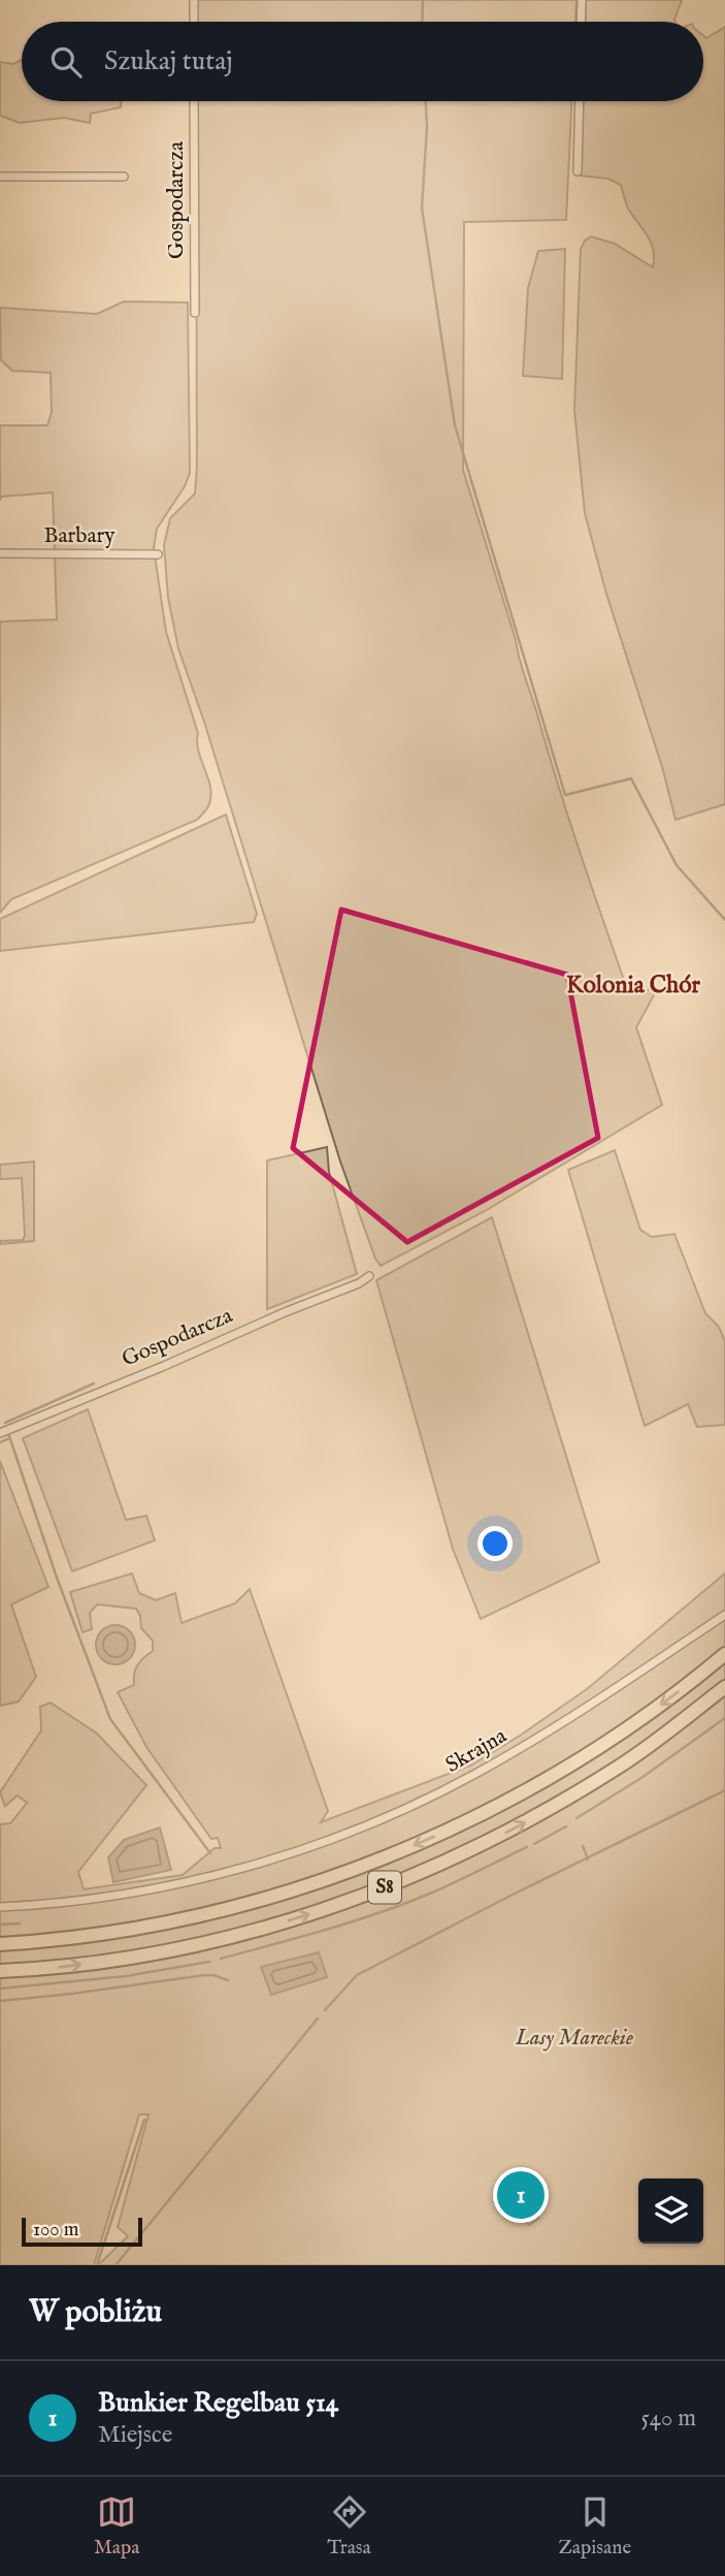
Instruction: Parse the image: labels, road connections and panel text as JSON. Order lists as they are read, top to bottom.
{
  "streets": {
    "highway": ["S8"],
    "street": ["Gospodarcza", "Barbary", "Skrajna"]
  },
  "districts": ["Kolonia Chór"],
  "parks": ["Lasy Mareckie"],
  "scale_bar": "100 m",
  "page": {
    "search": "Szukaj tutaj",
    "pins": "1",
    "scale": "100 m",
    "heading": "W pobliżu",
    "list": [
      {
        "mark": "1",
        "name": "Bunkier Regelbau 514",
        "note": "Miejsce",
        "value": "540 m"
      }
    ],
    "nav": ["Mapa", "Trasa", "Zapisane"]
  }
}
